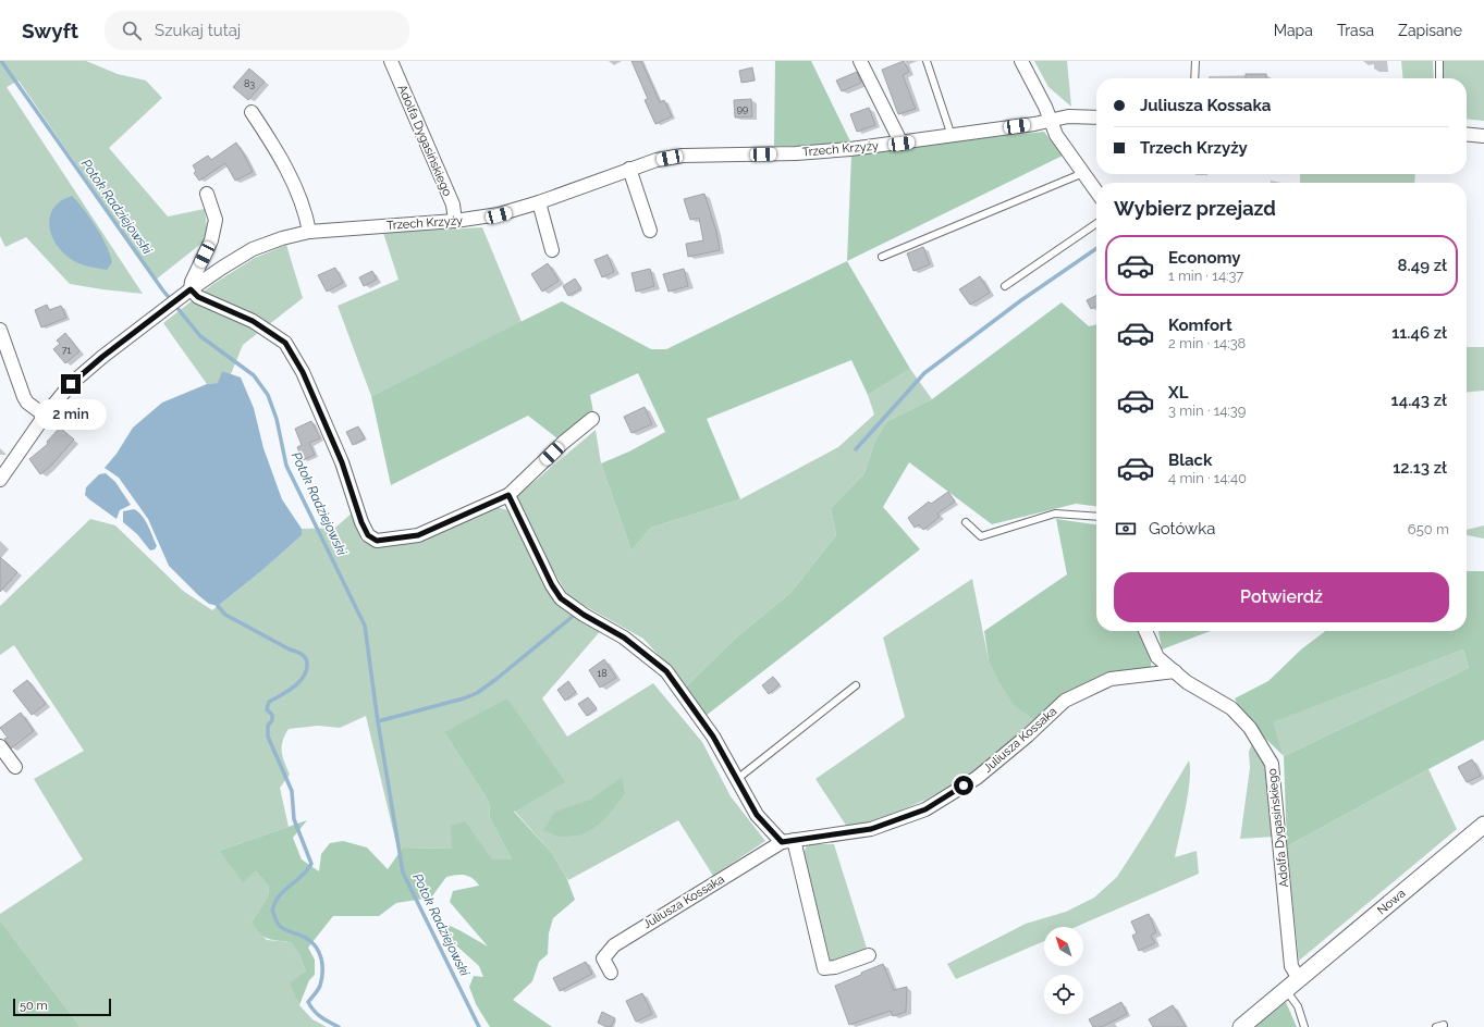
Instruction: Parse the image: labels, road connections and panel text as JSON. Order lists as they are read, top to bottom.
{
  "streets": {
    "street": [
      "Adolfa Dygasińskiego",
      "Trzech Krzyży",
      "Juliusza Kossaka",
      "Nowa"
    ]
  },
  "crossings": [
    ["Adolfa Dygasińskiego", "Trzech Krzyży"],
    ["Adolfa Dygasińskiego", "Juliusza Kossaka"],
    ["Adolfa Dygasińskiego", "Nowa"]
  ],
  "water": ["Potok Radziejowski"],
  "house_numbers": [
    "83",
    "99",
    "71",
    "18"
  ],
  "scale_bar": "50 m",
  "north": "top left",
  "page": {
    "header": "Swyft",
    "search": "Szukaj tutaj",
    "nav": ["Mapa", "Trasa", "Zapisane"],
    "banner": ["Juliusza Kossaka", "Trzech Krzyży"],
    "heading": "Wybierz przejazd",
    "list": [
      {
        "name": "Economy",
        "note": "1 min · 14:37",
        "value": "8.49 zł"
      },
      {
        "name": "Komfort",
        "note": "2 min · 14:38",
        "value": "11.46 zł"
      },
      {
        "name": "XL",
        "note": "3 min · 14:39",
        "value": "14.43 zł"
      },
      {
        "name": "Black",
        "note": "4 min · 14:40",
        "value": "12.13 zł"
      }
    ],
    "bubble": "2 min",
    "pay": ["Gotówka", "650 m"],
    "buttons": "Potwierdź",
    "scale": "50 m"
  }
}
